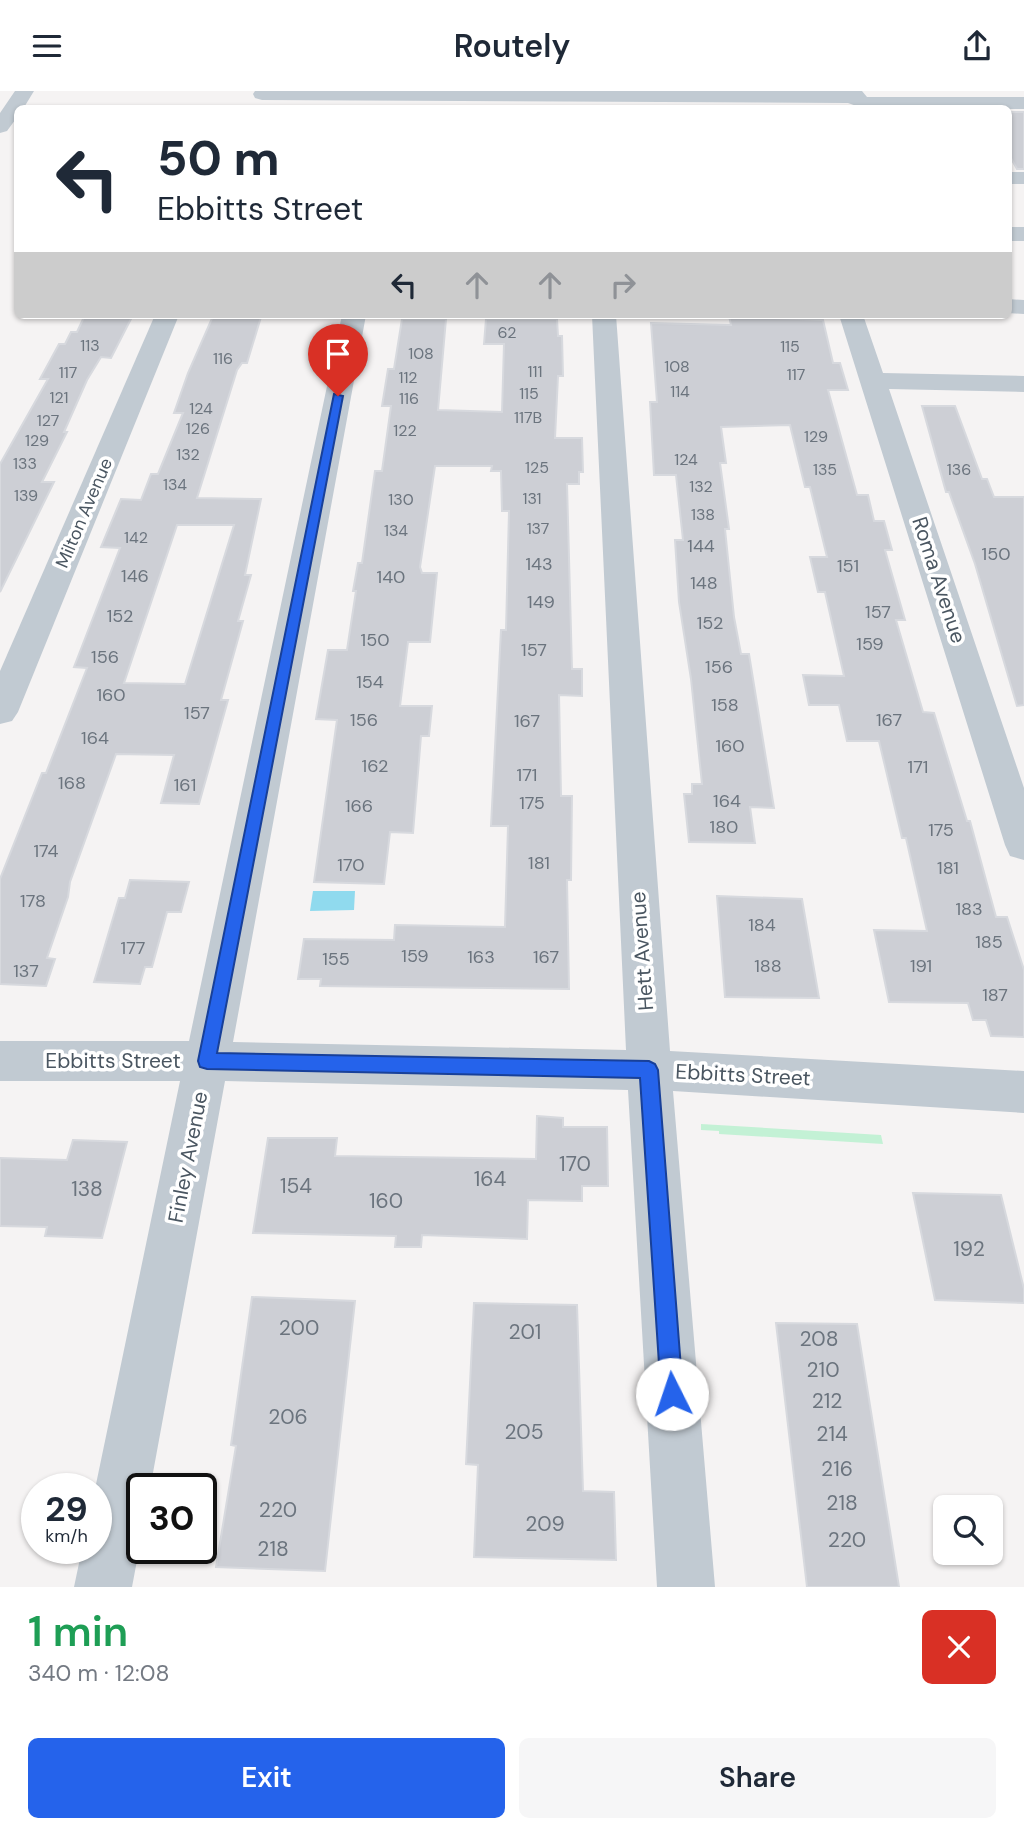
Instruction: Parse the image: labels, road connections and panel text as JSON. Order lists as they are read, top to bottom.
{
  "streets": {
    "street": [
      "Milton Avenue",
      "Roma Avenue",
      "Hett Avenue",
      "Ebbitts Street",
      "Finley Avenue"
    ]
  },
  "crossings": [
    ["Hett Avenue", "Ebbitts Street"],
    ["Ebbitts Street", "Finley Avenue"]
  ],
  "house_numbers": [
    "62",
    "113",
    "115",
    "108",
    "116",
    "108",
    "111",
    "117",
    "117",
    "112",
    "114",
    "115",
    "121",
    "116",
    "124",
    "117B",
    "127",
    "126",
    "122",
    "129",
    "129",
    "132",
    "124",
    "133",
    "125",
    "135",
    "136",
    "134",
    "132",
    "139",
    "131",
    "130",
    "138",
    "137",
    "134",
    "142",
    "144",
    "150",
    "143",
    "151",
    "146",
    "140",
    "148",
    "149",
    "157",
    "152",
    "152",
    "150",
    "159",
    "157",
    "156",
    "156",
    "154",
    "160",
    "158",
    "157",
    "156",
    "167",
    "167",
    "164",
    "160",
    "162",
    "171",
    "171",
    "168",
    "161",
    "164",
    "175",
    "166",
    "180",
    "175",
    "174",
    "181",
    "170",
    "181",
    "178",
    "183",
    "184",
    "185",
    "177",
    "159",
    "163",
    "167",
    "155",
    "188",
    "191",
    "137",
    "187",
    "170",
    "164",
    "154",
    "138",
    "160",
    "192",
    "200",
    "201",
    "208",
    "210",
    "212",
    "206",
    "205",
    "214",
    "216",
    "218",
    "220",
    "209",
    "220",
    "218"
  ],
  "page": {
    "header": "Routely",
    "turn": ["50 m", "Ebbitts Street"],
    "speed": "29 km/h",
    "limit": "30",
    "heading": ["1 min", "340 m · 12:08"],
    "buttons": ["Exit", "Share"]
  }
}
